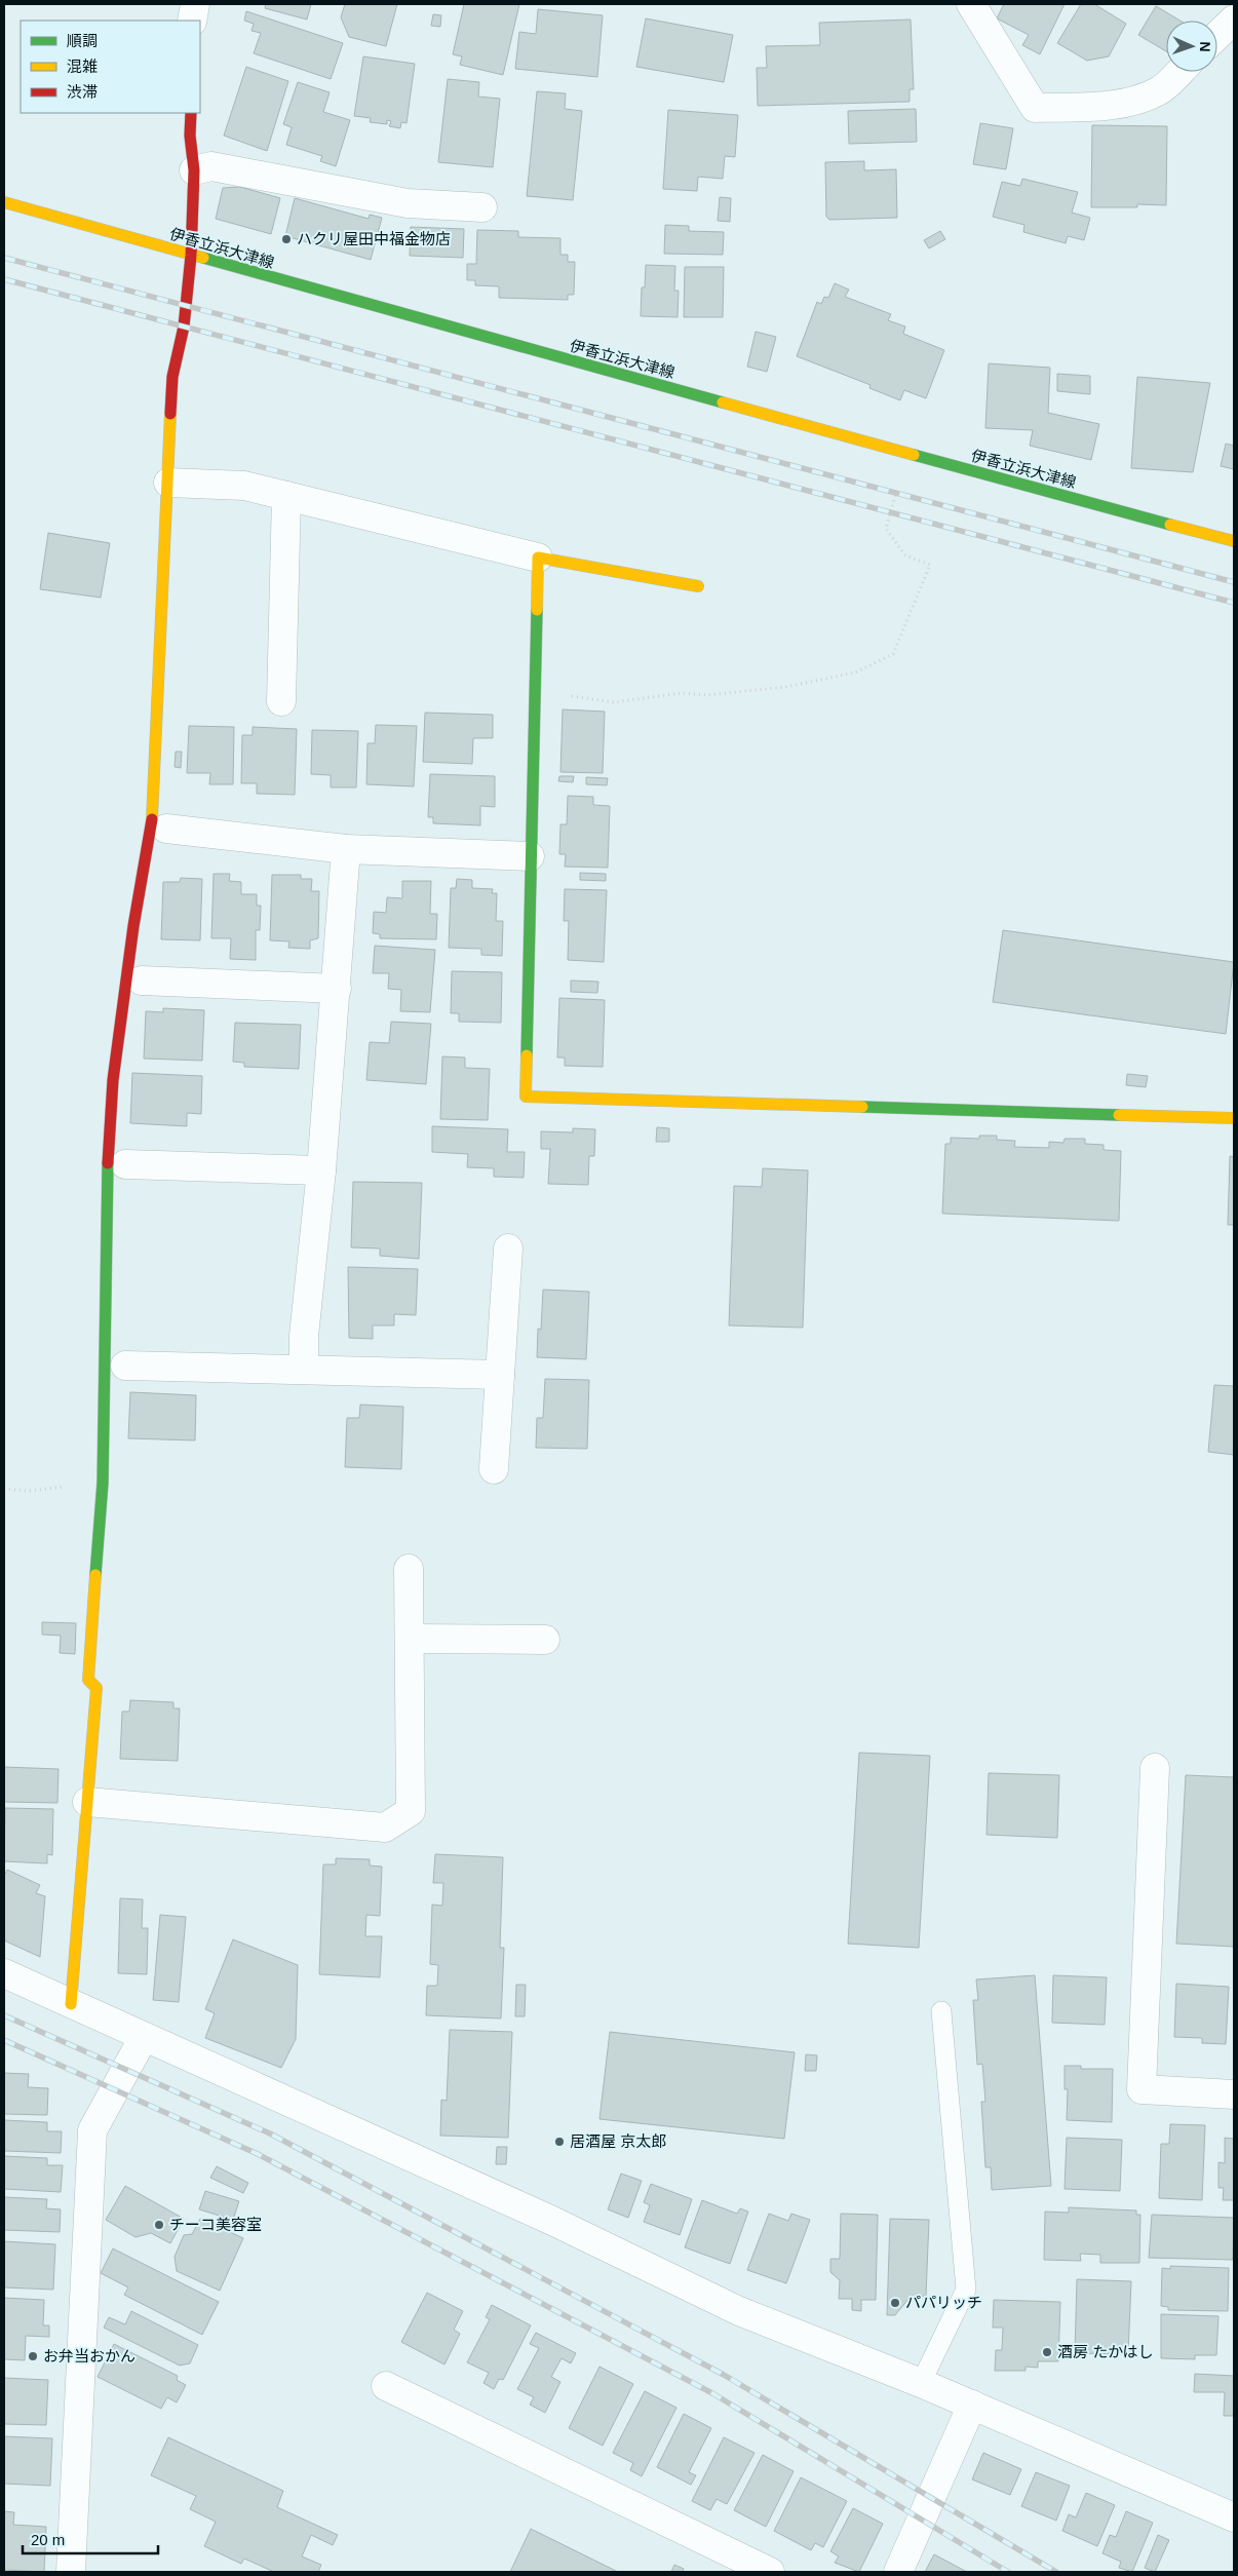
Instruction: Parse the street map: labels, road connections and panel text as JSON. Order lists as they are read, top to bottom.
{
  "streets": {
    "street": ["伊香立浜大津線"]
  },
  "places": [
    "ハクリ屋田中福金物店",
    "居酒屋 京太郎",
    "チーコ美容室",
    "パパリッチ",
    "酒房 たかはし",
    "お弁当おかん"
  ],
  "legend": ["順調", "混雑", "渋滞"],
  "scale_bar": "20 m",
  "north": "right"
}
